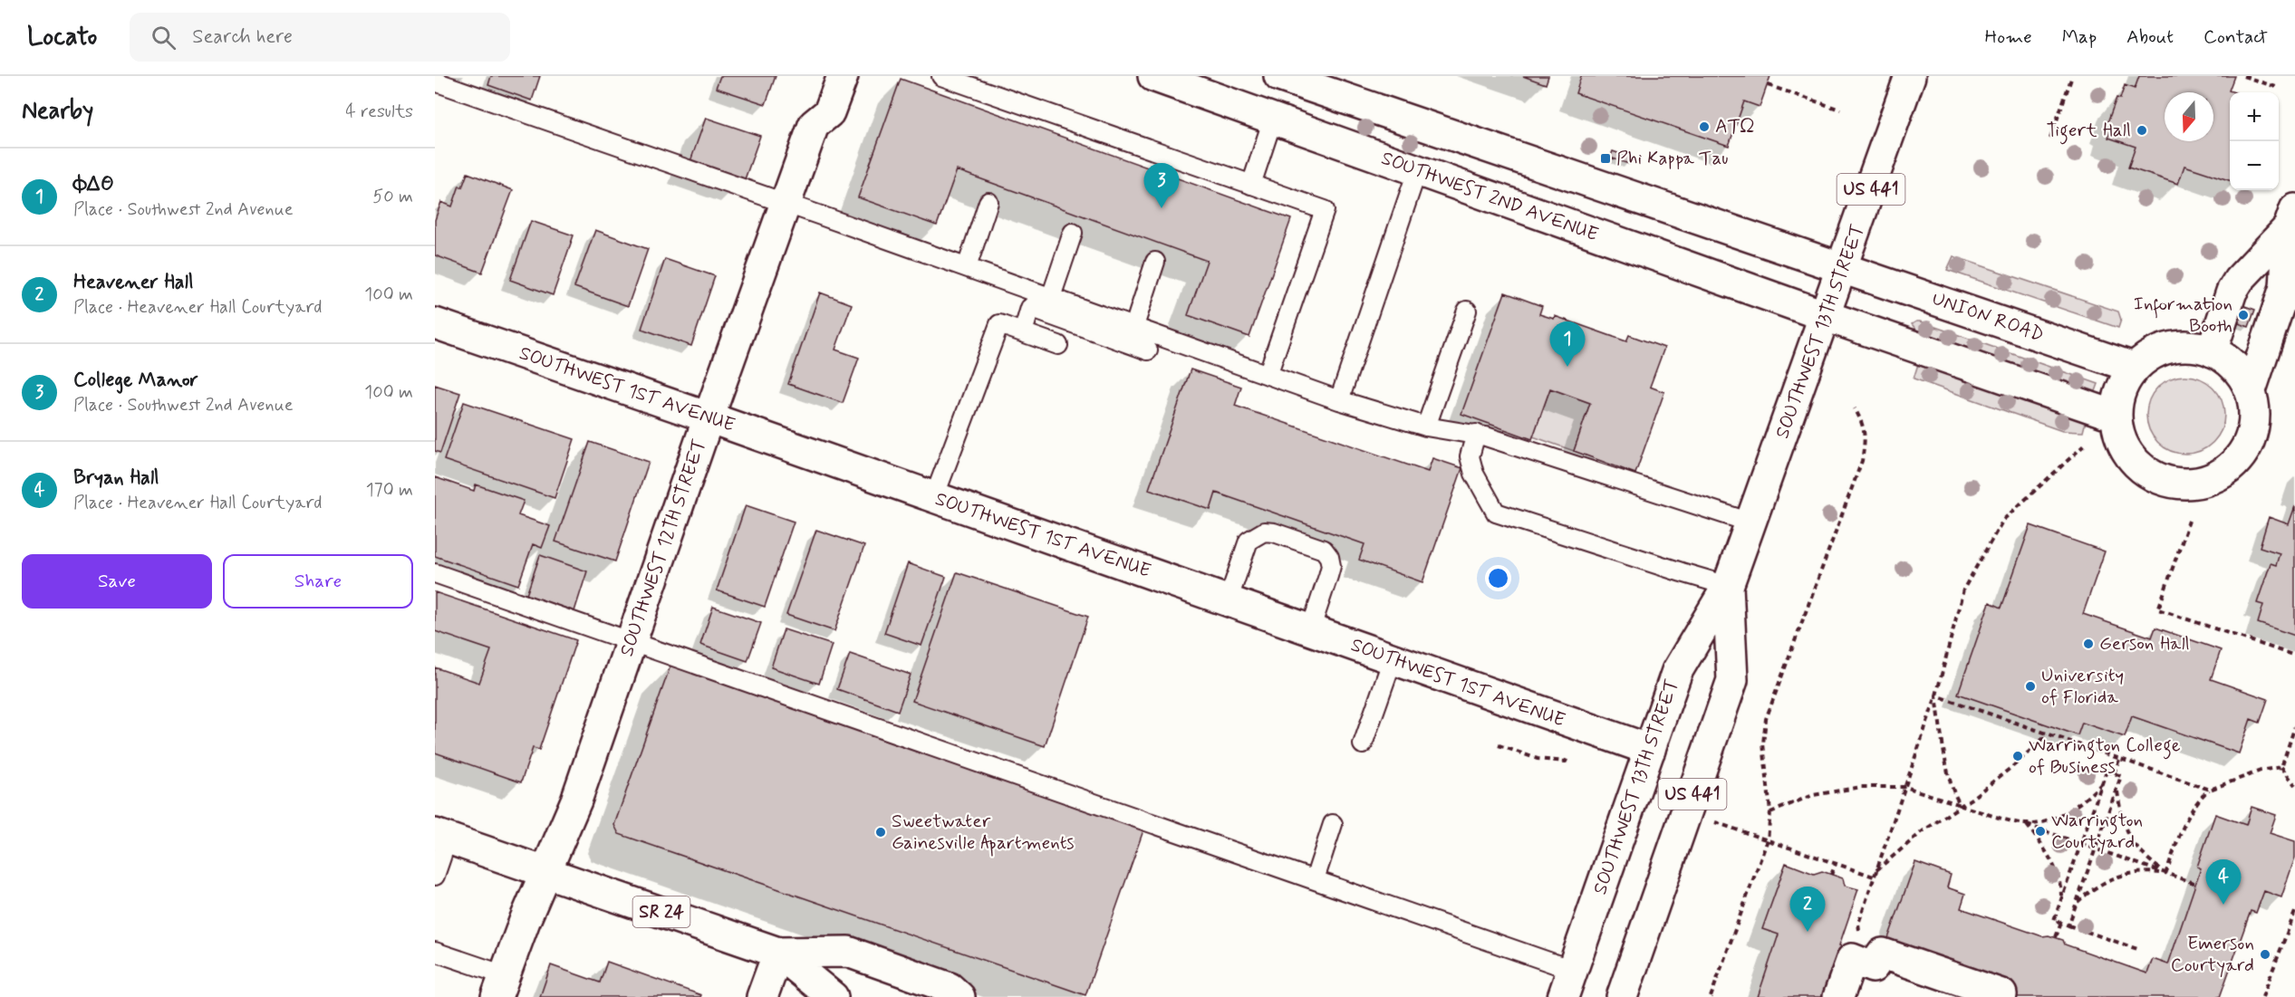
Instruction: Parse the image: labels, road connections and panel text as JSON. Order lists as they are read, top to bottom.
{
  "streets": {
    "street": [
      "US 441",
      "SOUTHWEST 2ND AVENUE",
      "UNION ROAD",
      "SOUTHWEST 13TH STREET",
      "SOUTHWEST 1ST AVENUE",
      "SOUTHWEST 12TH STREET",
      "SR 24"
    ]
  },
  "crossings": [
    ["SOUTHWEST 2ND AVENUE", "SOUTHWEST 13TH STREET"],
    ["UNION ROAD", "SOUTHWEST 13TH STREET"],
    ["SOUTHWEST 13TH STREET", "SOUTHWEST 1ST AVENUE"],
    ["SOUTHWEST 1ST AVENUE", "SOUTHWEST 12TH STREET"],
    ["SOUTHWEST 12TH STREET", "SR 24"]
  ],
  "places": {
    "other": [
      "ΑΤΩ",
      "Tigert Hall",
      "Information Booth",
      "Gerson Hall",
      "University of Florida",
      "Warrington College of Business",
      "Warrington Courtyard",
      "Sweetwater Gainesville Apartments",
      "Emerson Courtyard"
    ],
    "transit": ["Phi Kappa Tau"]
  },
  "north": "bottom",
  "page": {
    "header": "Locato",
    "search": "Search here",
    "nav": [
      "Home",
      "Map",
      "About",
      "Contact"
    ],
    "heading": ["Nearby", "4 results"],
    "map_buttons": ["+", "−"],
    "list": [
      {
        "mark": "1",
        "name": "ΦΔΘ",
        "note": "Place · Southwest 2nd Avenue",
        "value": "50 m"
      },
      {
        "mark": "2",
        "name": "Heavener Hall",
        "note": "Place · Heavener Hall Courtyard",
        "value": "100 m"
      },
      {
        "mark": "3",
        "name": "College Manor",
        "note": "Place · Southwest 2nd Avenue",
        "value": "100 m"
      },
      {
        "mark": "4",
        "name": "Bryan Hall",
        "note": "Place · Heavener Hall Courtyard",
        "value": "170 m"
      }
    ],
    "pins": [
      "3",
      "1",
      "4",
      "2"
    ],
    "buttons": ["Save", "Share"]
  }
}
